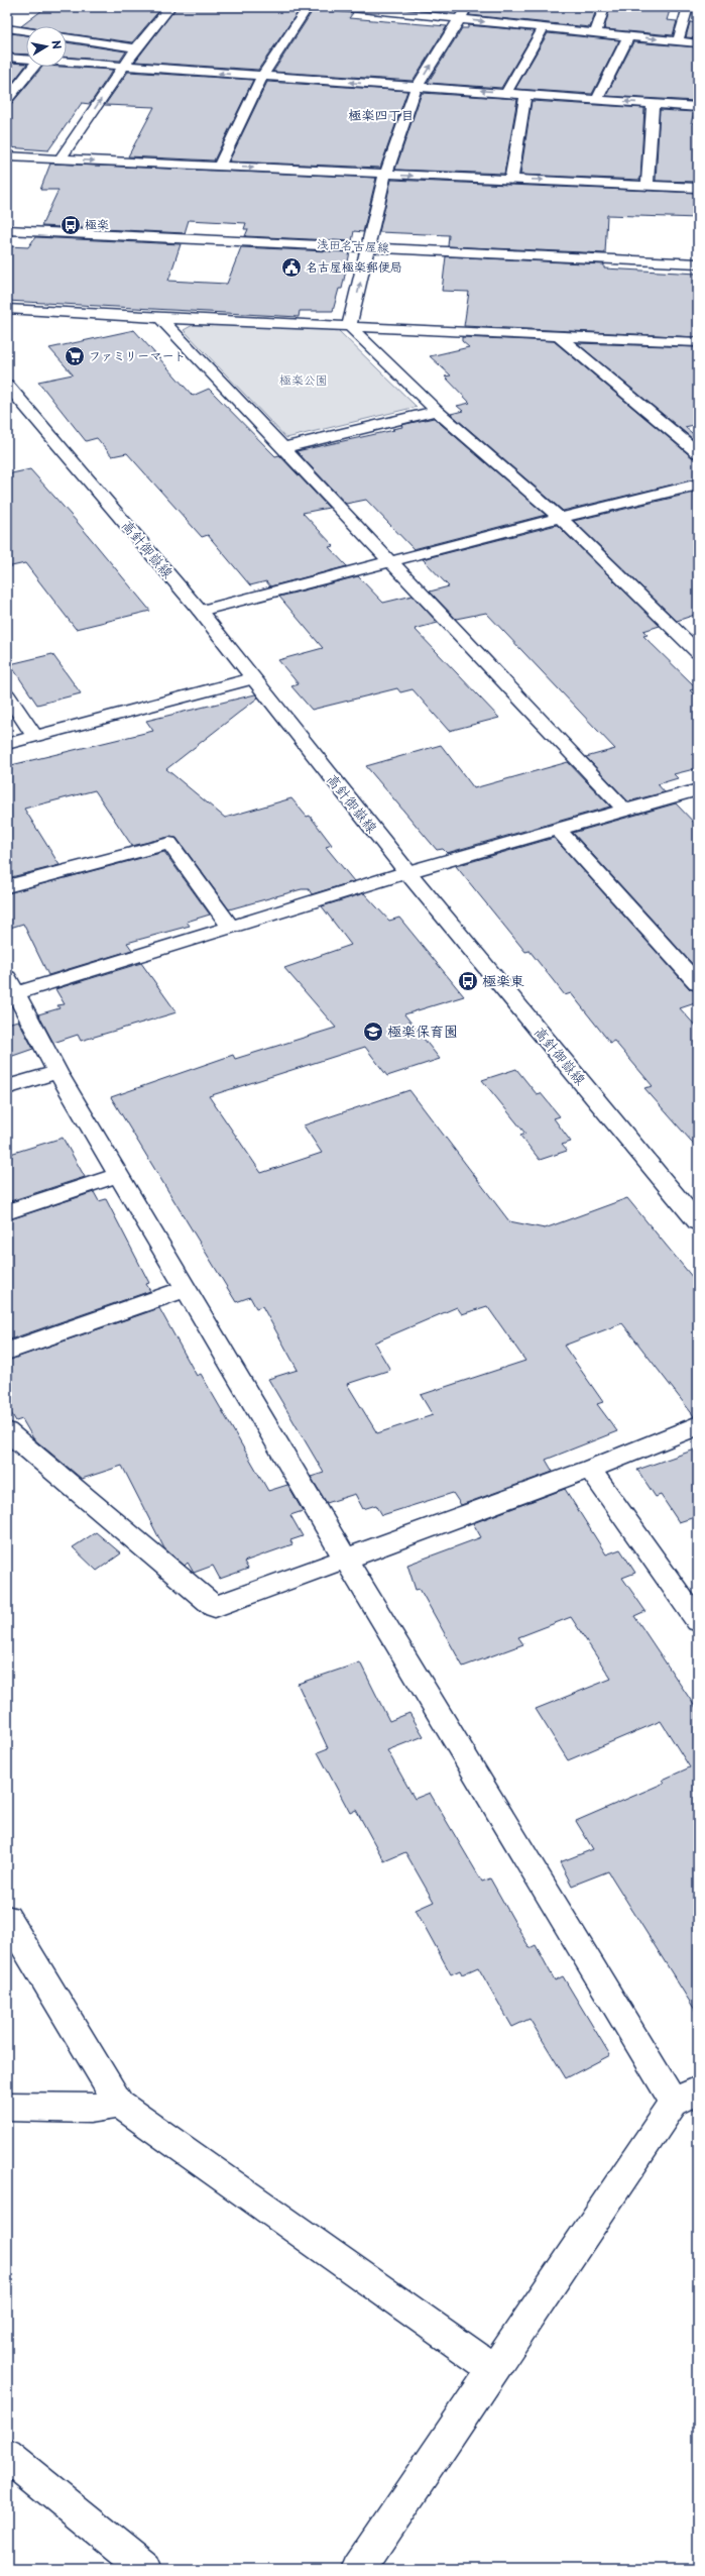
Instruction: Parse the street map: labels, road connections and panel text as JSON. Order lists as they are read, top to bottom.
{
  "streets": {
    "street": ["浅田名古屋線", "高針御嶽線"]
  },
  "districts": ["極楽四丁目"],
  "parks": ["極楽公園"],
  "places": {
    "bus stop": ["極楽", "極楽東"],
    "public building": ["名古屋極楽郵便局"],
    "supermarket": ["ファミリーマート"],
    "school or university": ["極楽保育園"]
  },
  "north": "right"
}
